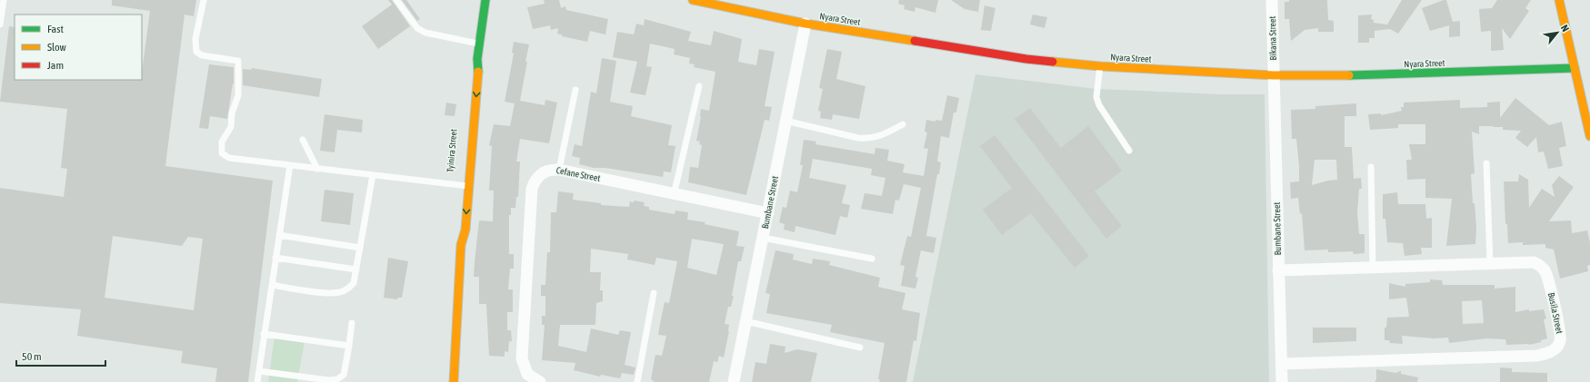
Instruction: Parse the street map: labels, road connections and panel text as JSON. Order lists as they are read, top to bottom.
{
  "streets": {
    "street": [
      "Nyara Street",
      "Bikana Street",
      "Cefane Street",
      "Bumbane Street",
      "Busila Street"
    ]
  },
  "crossings": [
    ["Nyara Street", "Bikana Street"],
    ["Nyara Street", "Bumbane Street"],
    ["Bikana Street", "Bumbane Street"],
    ["Cefane Street", "Bumbane Street"],
    ["Bumbane Street", "Busila Street"]
  ],
  "legend": ["Fast", "Slow", "Jam"],
  "scale_bar": "50 m",
  "north": "top right"
}
